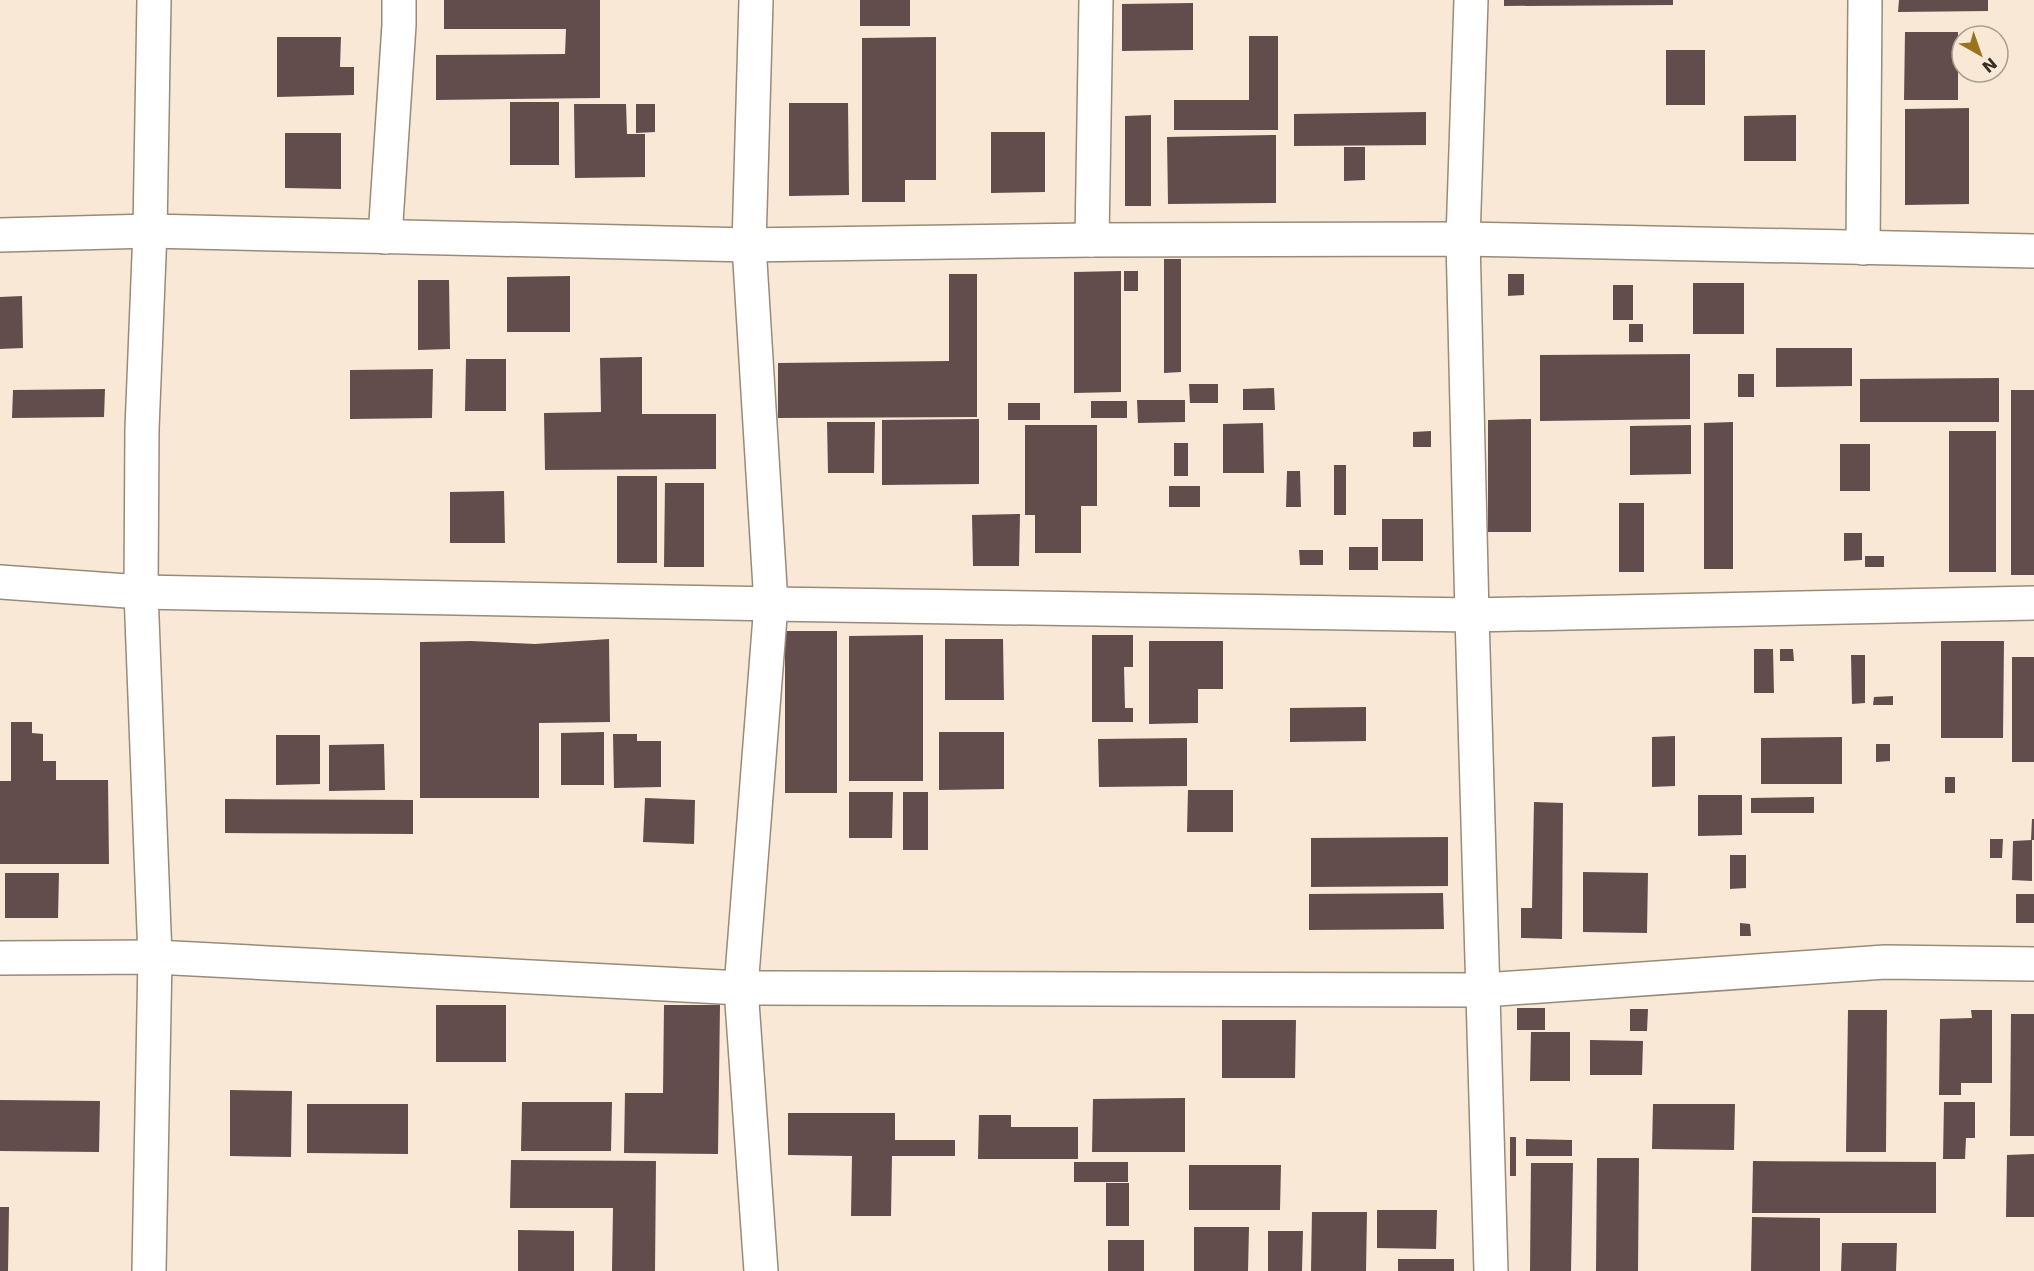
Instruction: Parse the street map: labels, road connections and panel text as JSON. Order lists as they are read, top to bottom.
{
  "north": "bottom right"
}
